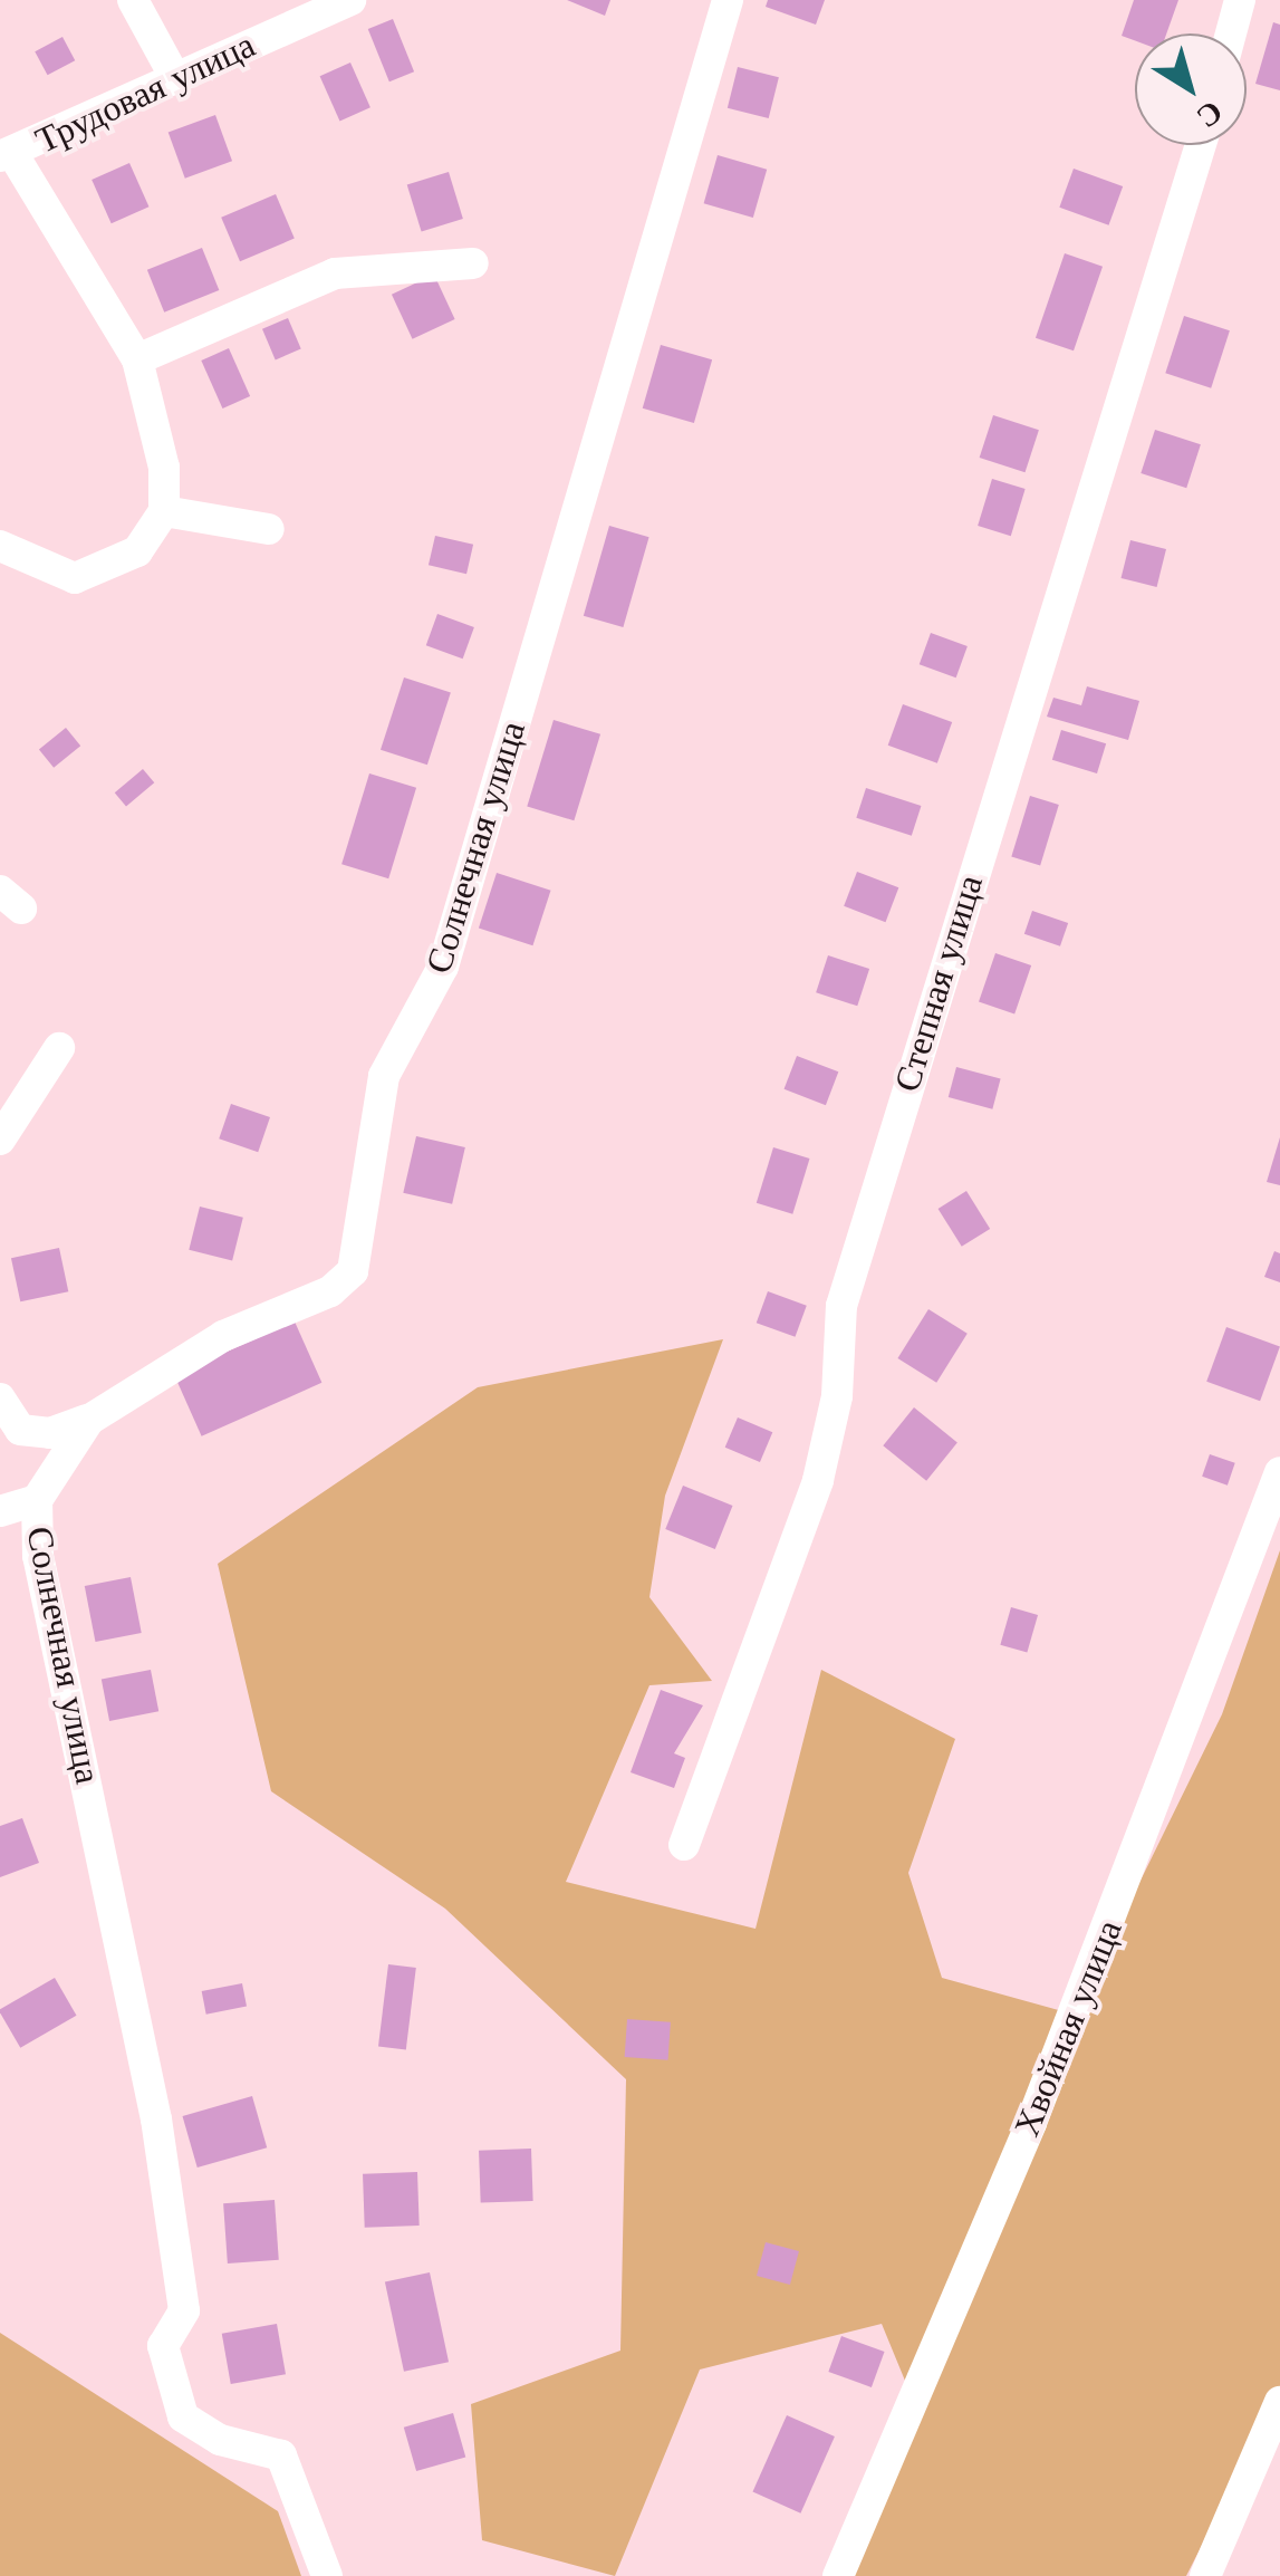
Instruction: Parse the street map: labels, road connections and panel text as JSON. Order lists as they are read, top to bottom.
{
  "streets": {
    "street": [
      "Трудовая улица",
      "Солнечная улица",
      "Степная улица",
      "Хвойная улица"
    ]
  },
  "north": "bottom right"
}
